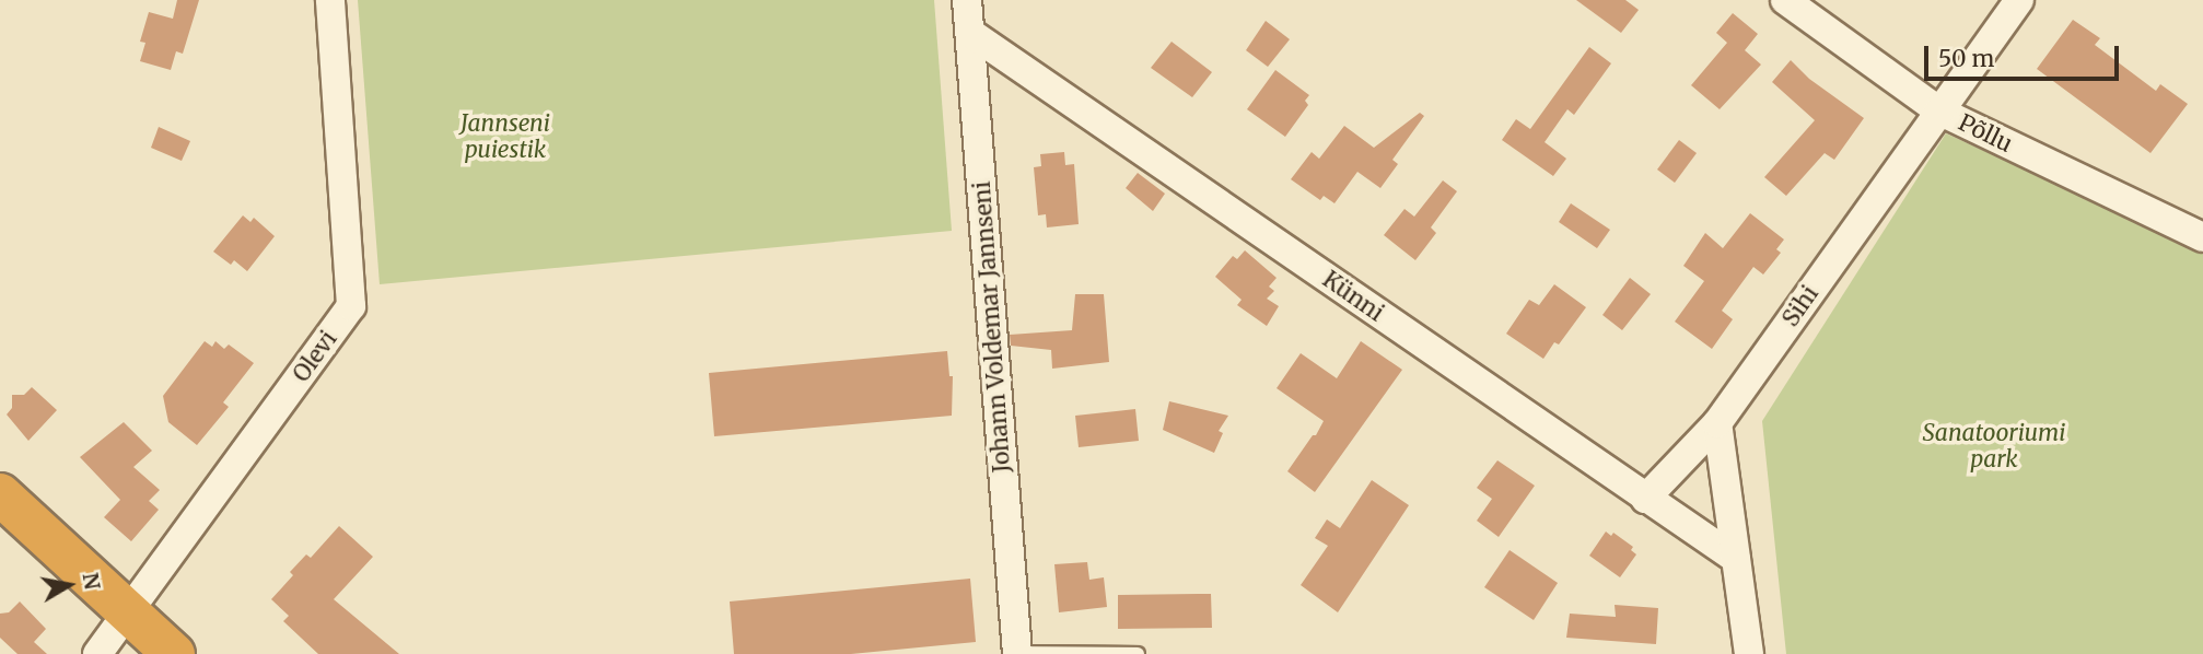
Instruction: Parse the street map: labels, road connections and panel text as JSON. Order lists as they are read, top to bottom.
{
  "streets": {
    "street": [
      "Põllu",
      "Künni",
      "Sihi",
      "Johann Voldemar Jannseni",
      "Olevi"
    ]
  },
  "crossings": [
    ["Põllu", "Sihi"],
    ["Künni", "Sihi"],
    ["Künni", "Johann Voldemar Jannseni"]
  ],
  "parks": ["Jannseni puiestik", "Sanatooriumi park"],
  "scale_bar": "50 m",
  "north": "right"
}
